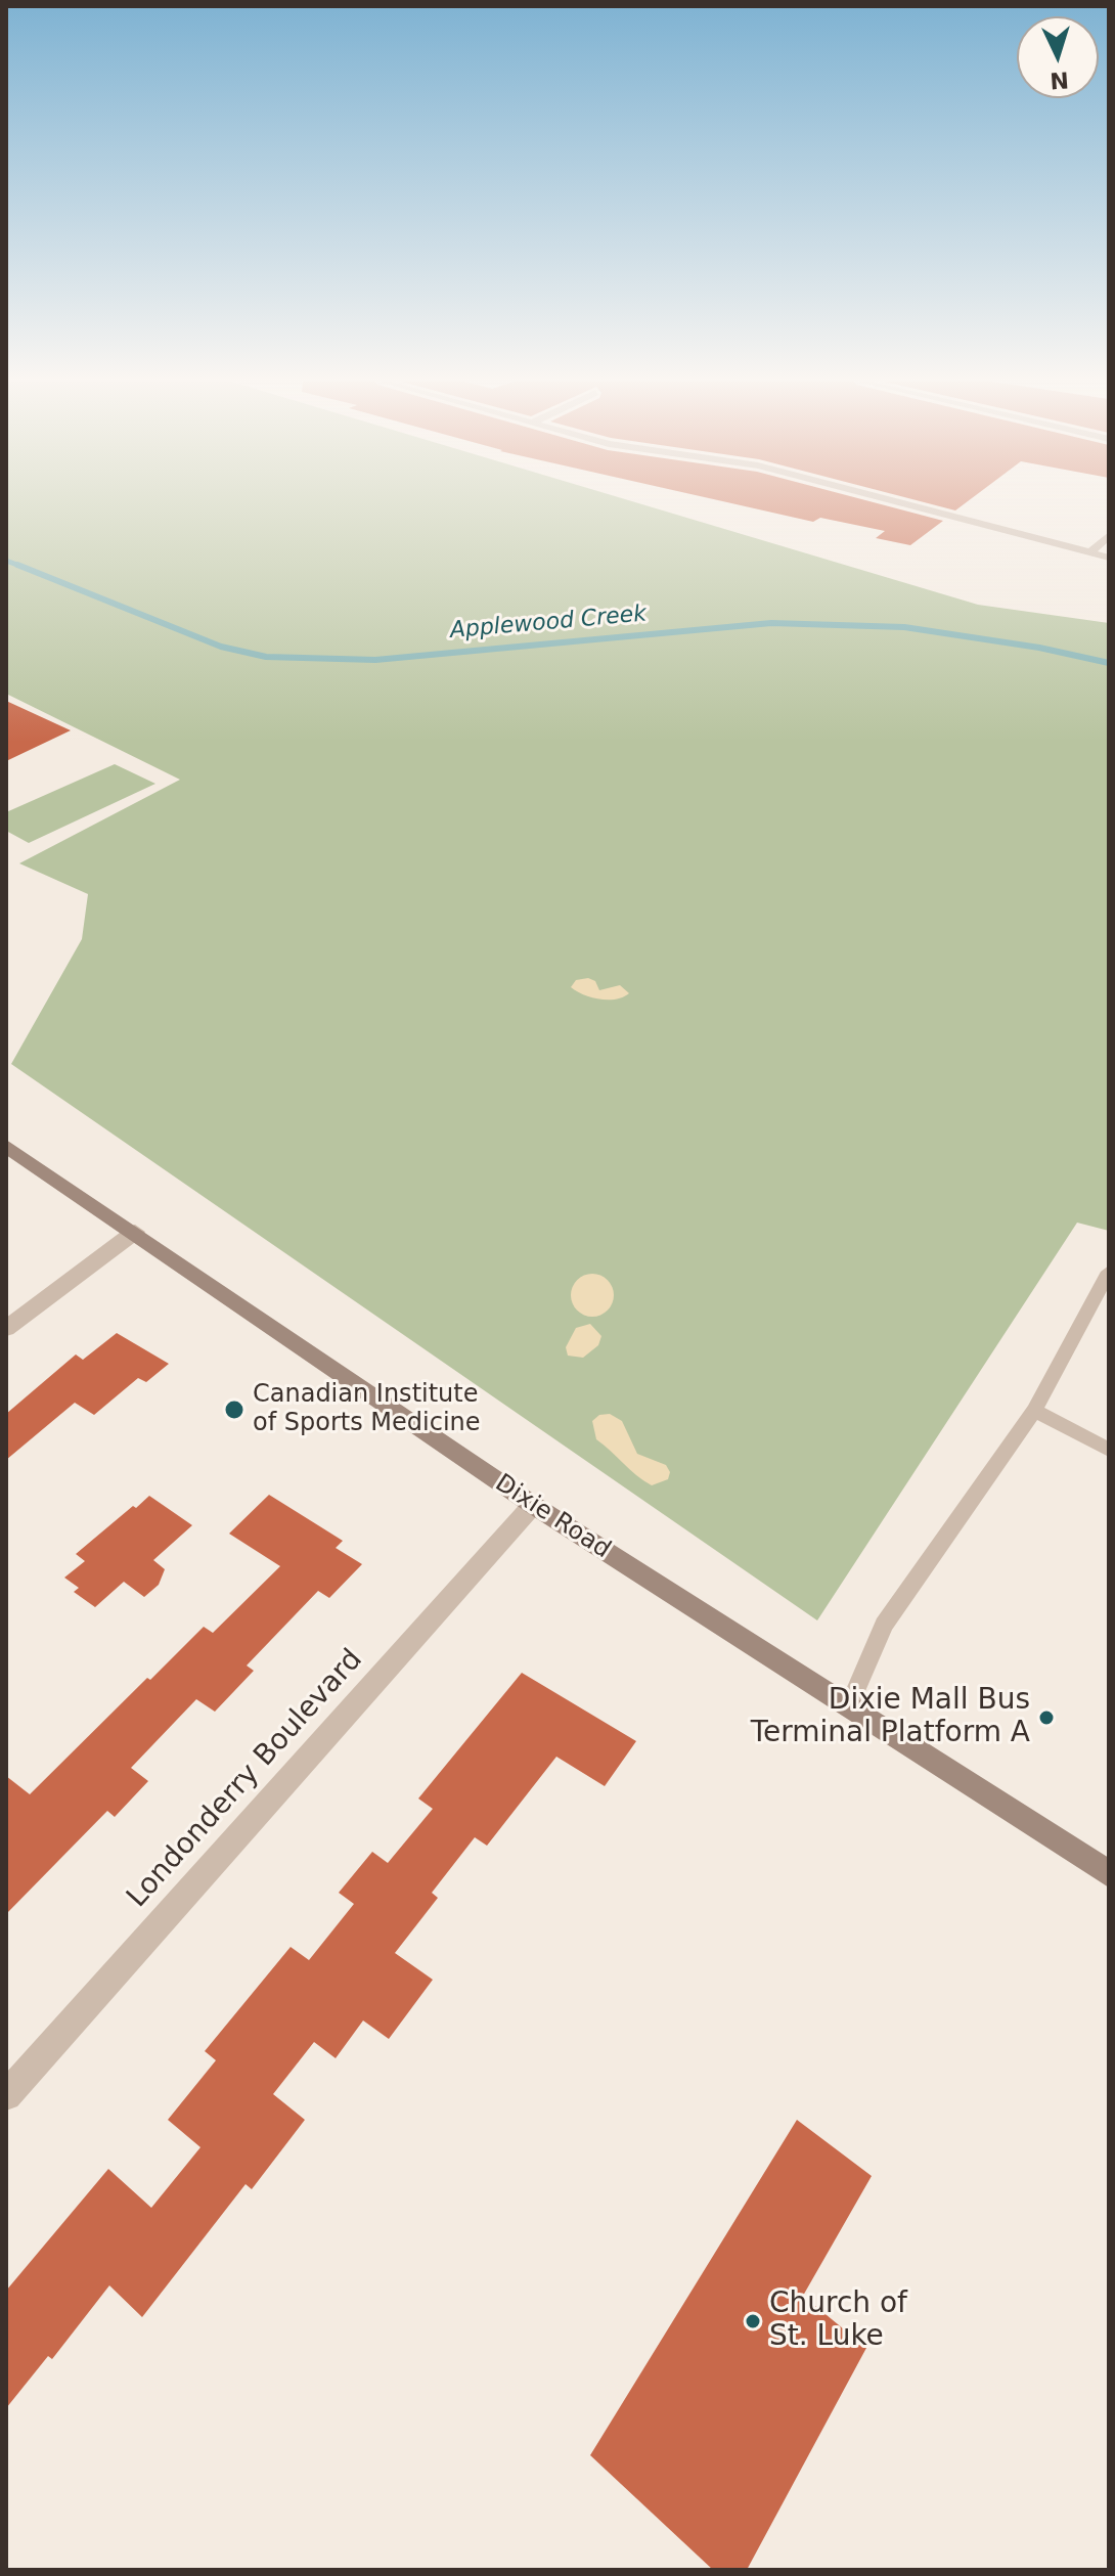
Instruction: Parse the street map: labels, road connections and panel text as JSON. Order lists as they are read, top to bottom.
{
  "streets": {
    "main road": ["Dixie Road"],
    "street": ["Londonderry Boulevard"]
  },
  "crossings": [
    ["Dixie Road", "Londonderry Boulevard"]
  ],
  "water": ["Applewood Creek"],
  "places": ["Canadian Institute of Sports Medicine", "Dixie Mall Bus Terminal Platform A", "Church of St. Luke"],
  "north": "bottom"
}
